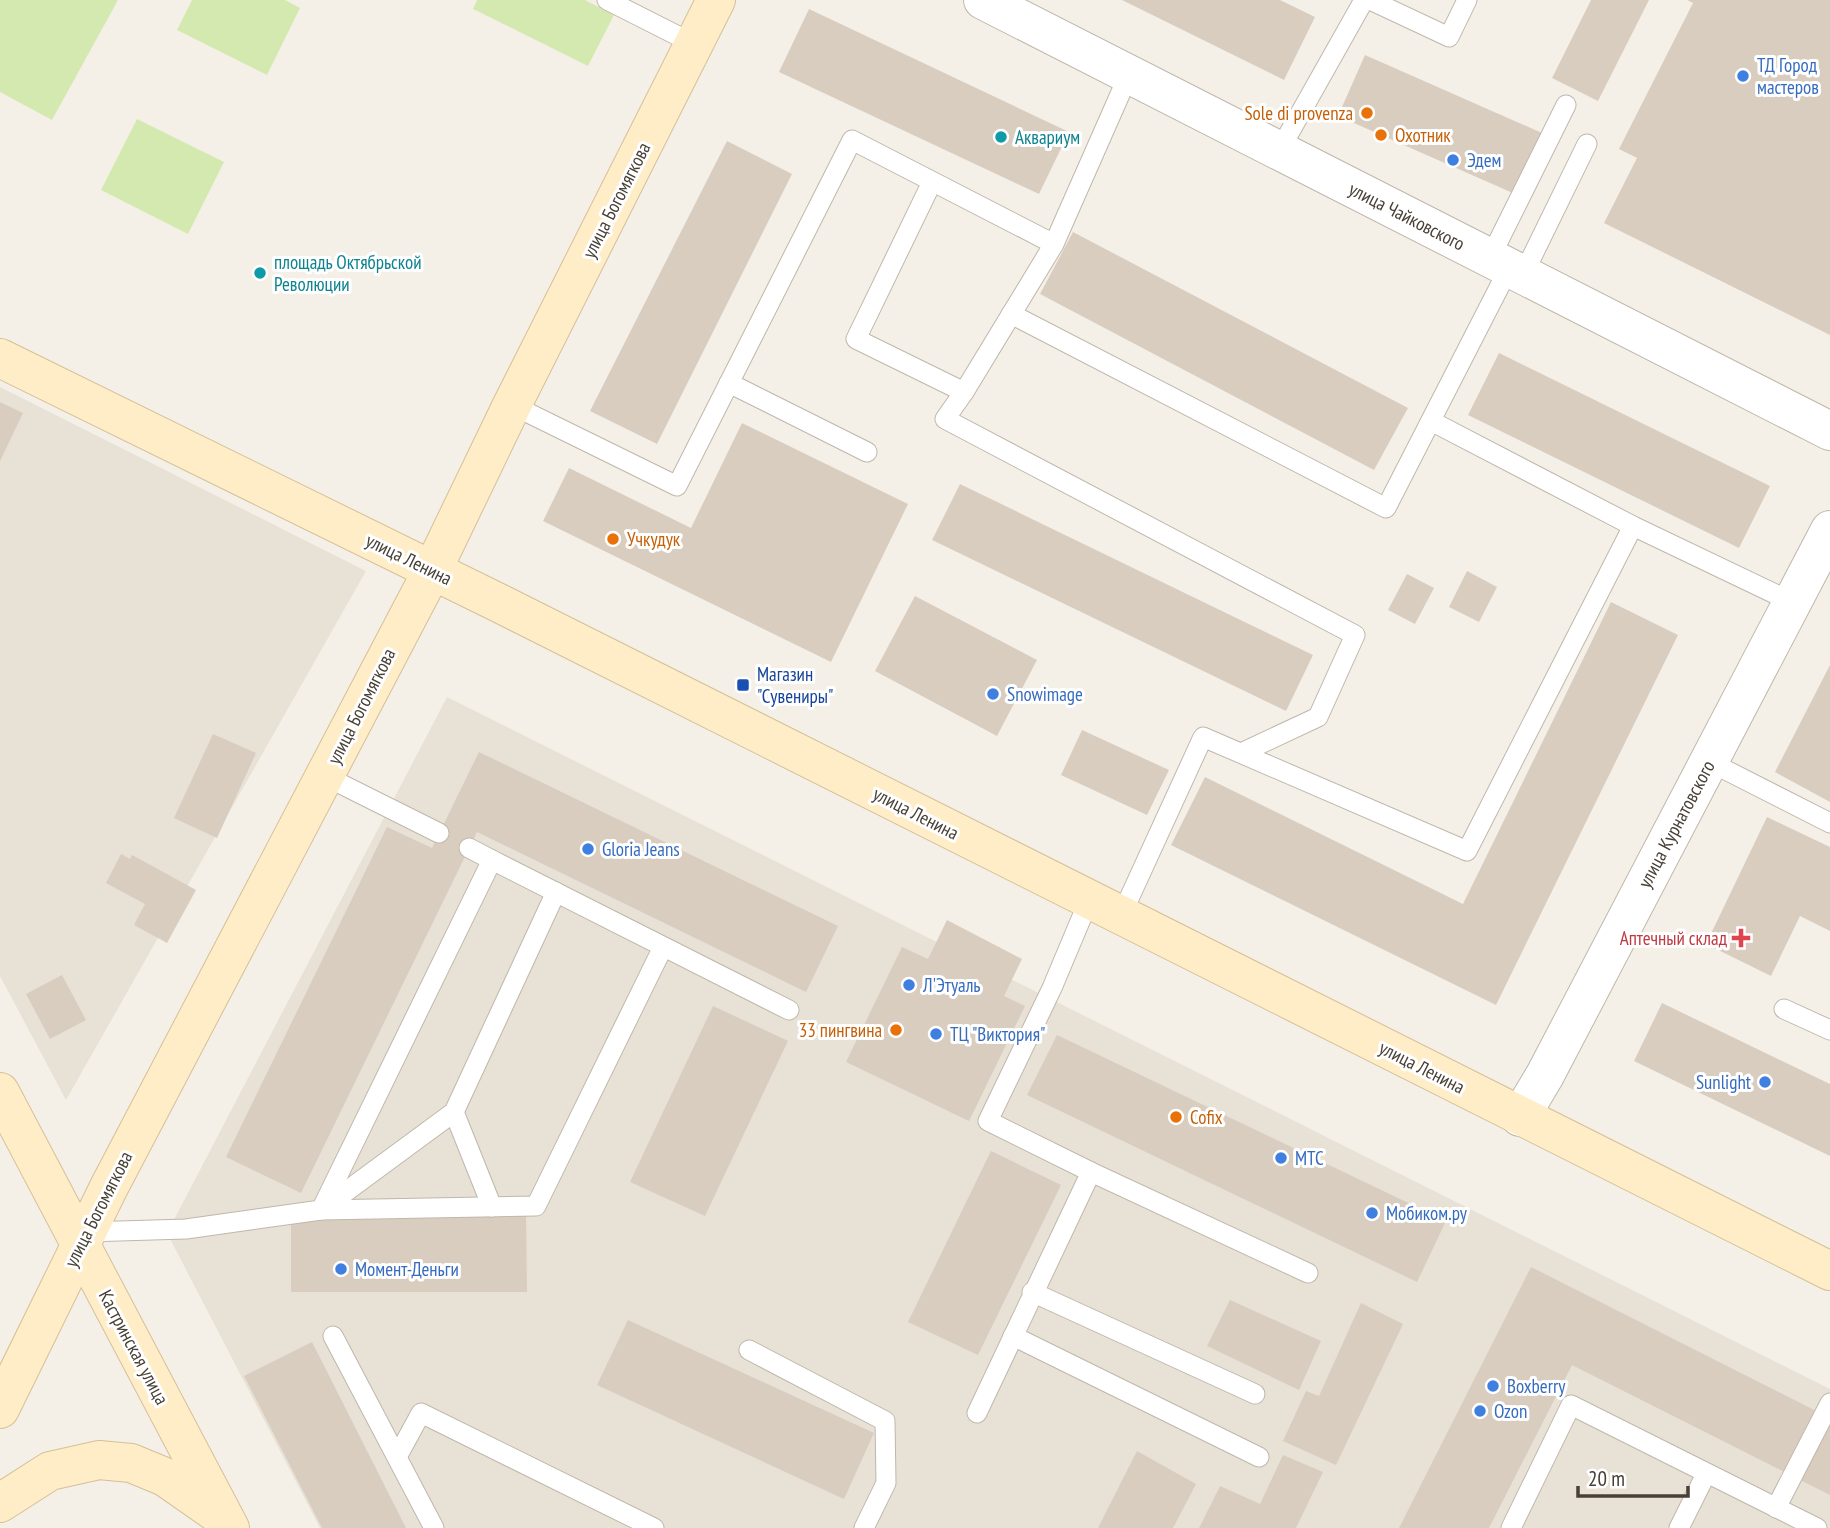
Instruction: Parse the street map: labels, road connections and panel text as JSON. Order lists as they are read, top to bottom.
{
  "streets": {
    "main road": ["улица Богомягкова", "улица Ленина", "Кастринская улица"],
    "street": ["улица Чайковского", "улица Курнатовского"]
  },
  "crossings": [
    ["улица Богомягкова", "улица Ленина"],
    ["улица Богомягкова", "Кастринская улица"],
    ["улица Ленина", "улица Курнатовского"]
  ],
  "places": {
    "other": [
      "ТД Город мастеров",
      "Sole di provenza",
      "Охотник",
      "Аквариум",
      "Эдем",
      "площадь Октябрьской Революции",
      "Учкудук",
      "Snowimage",
      "Gloria Jeans",
      "Л'Этуаль",
      "33 пингвина",
      "ТЦ \"Виктория\"",
      "Sunlight",
      "Cofix",
      "МТС",
      "Мобиком.ру",
      "Момент-Деньги",
      "Boxberry",
      "Ozon"
    ],
    "transit": ["Магазин \"Сувениры\""],
    "health": ["Аптечный склад"]
  },
  "scale_bar": "20 m"
}
